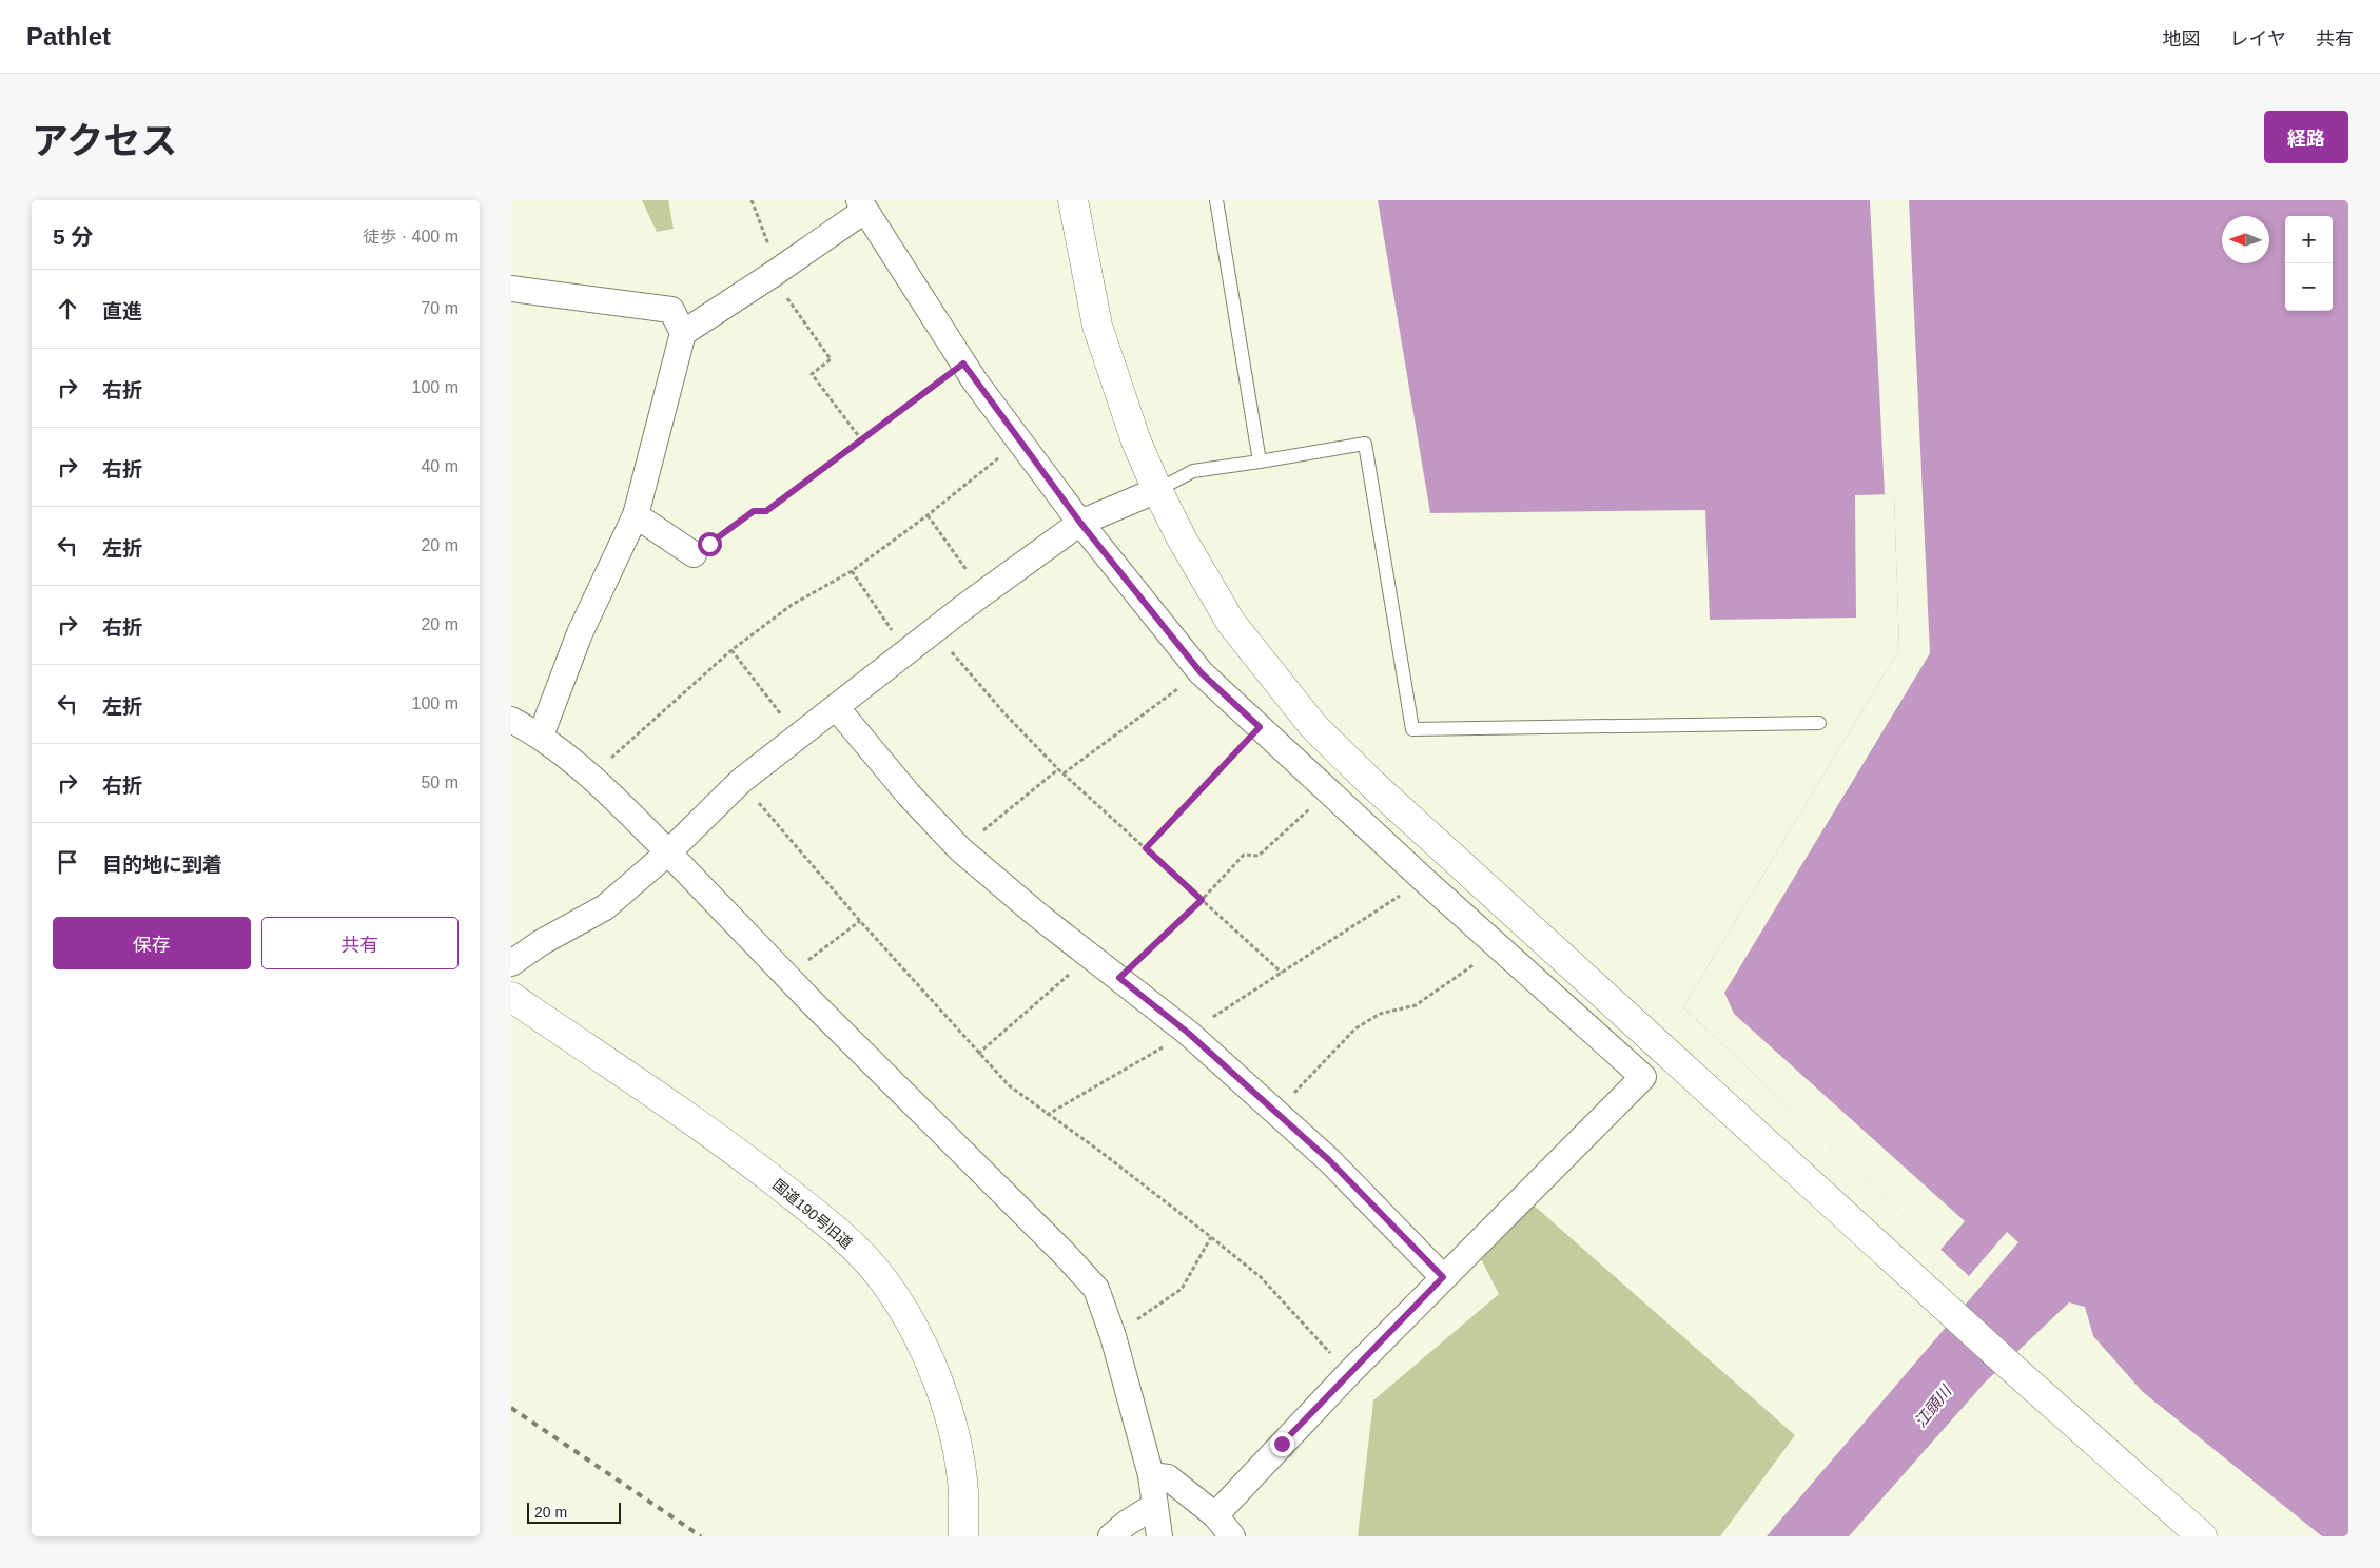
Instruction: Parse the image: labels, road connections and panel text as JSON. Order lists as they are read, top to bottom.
{
  "streets": {
    "street": ["国道190号旧道"]
  },
  "water": ["江頭川"],
  "scale_bar": "20 m",
  "north": "left",
  "page": {
    "header": "Pathlet",
    "nav": ["地図", "レイヤ", "共有"],
    "title": "アクセス",
    "buttons": [
      "経路",
      ["保存", "共有"]
    ],
    "heading": ["5 分", "徒歩 · 400 m"],
    "map_buttons": ["+", "−"],
    "list": [
      ["直進", "70 m"],
      ["右折", "100 m"],
      ["右折", "40 m"],
      ["左折", "20 m"],
      ["右折", "20 m"],
      ["左折", "100 m"],
      ["右折", "50 m"],
      "目的地に到着"
    ],
    "scale": "20 m"
  }
}
